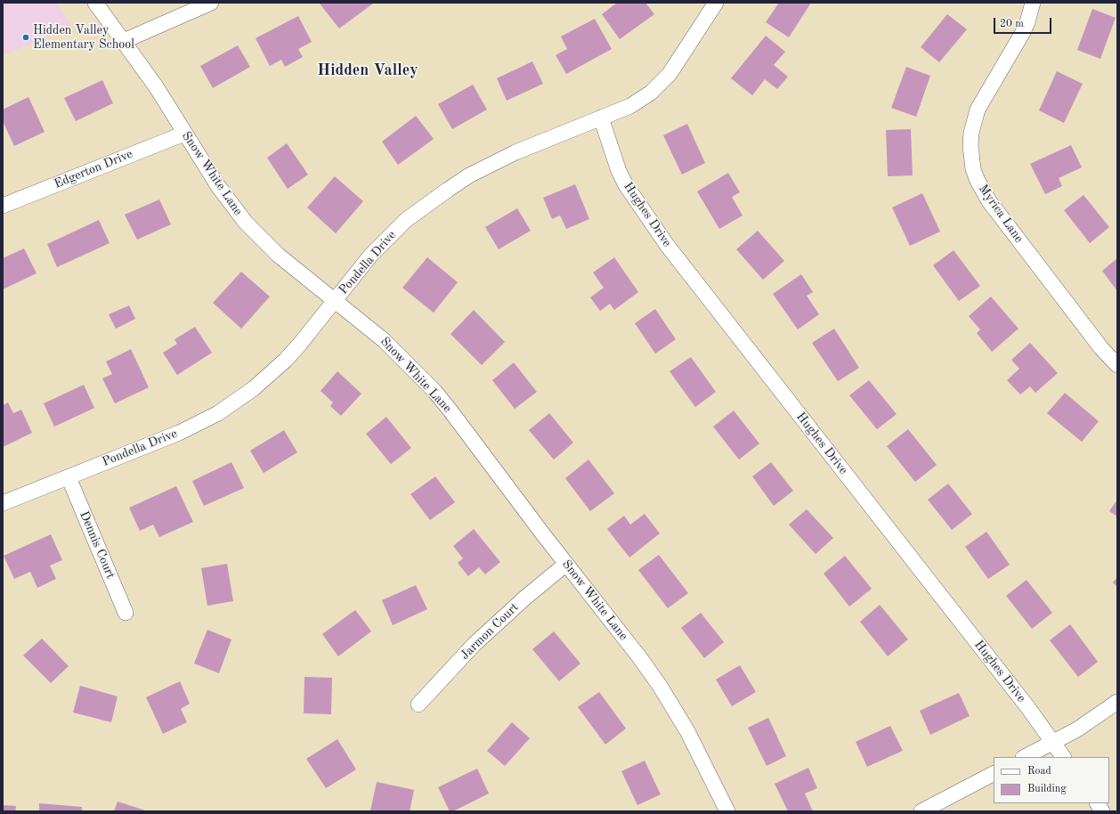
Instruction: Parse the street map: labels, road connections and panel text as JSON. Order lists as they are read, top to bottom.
{
  "streets": {
    "street": [
      "Edgerton Drive",
      "Snow White Lane",
      "Myrica Lane",
      "Hughes Drive",
      "Pondella Drive",
      "Dennis Court",
      "Jarmon Court"
    ]
  },
  "crossings": [
    ["Edgerton Drive", "Snow White Lane"],
    ["Snow White Lane", "Pondella Drive"],
    ["Snow White Lane", "Jarmon Court"],
    ["Hughes Drive", "Pondella Drive"],
    ["Pondella Drive", "Dennis Court"]
  ],
  "districts": ["Hidden Valley"],
  "places": ["Hidden Valley Elementary School"],
  "legend": ["Road", "Building"],
  "scale_bar": "20 m"
}
